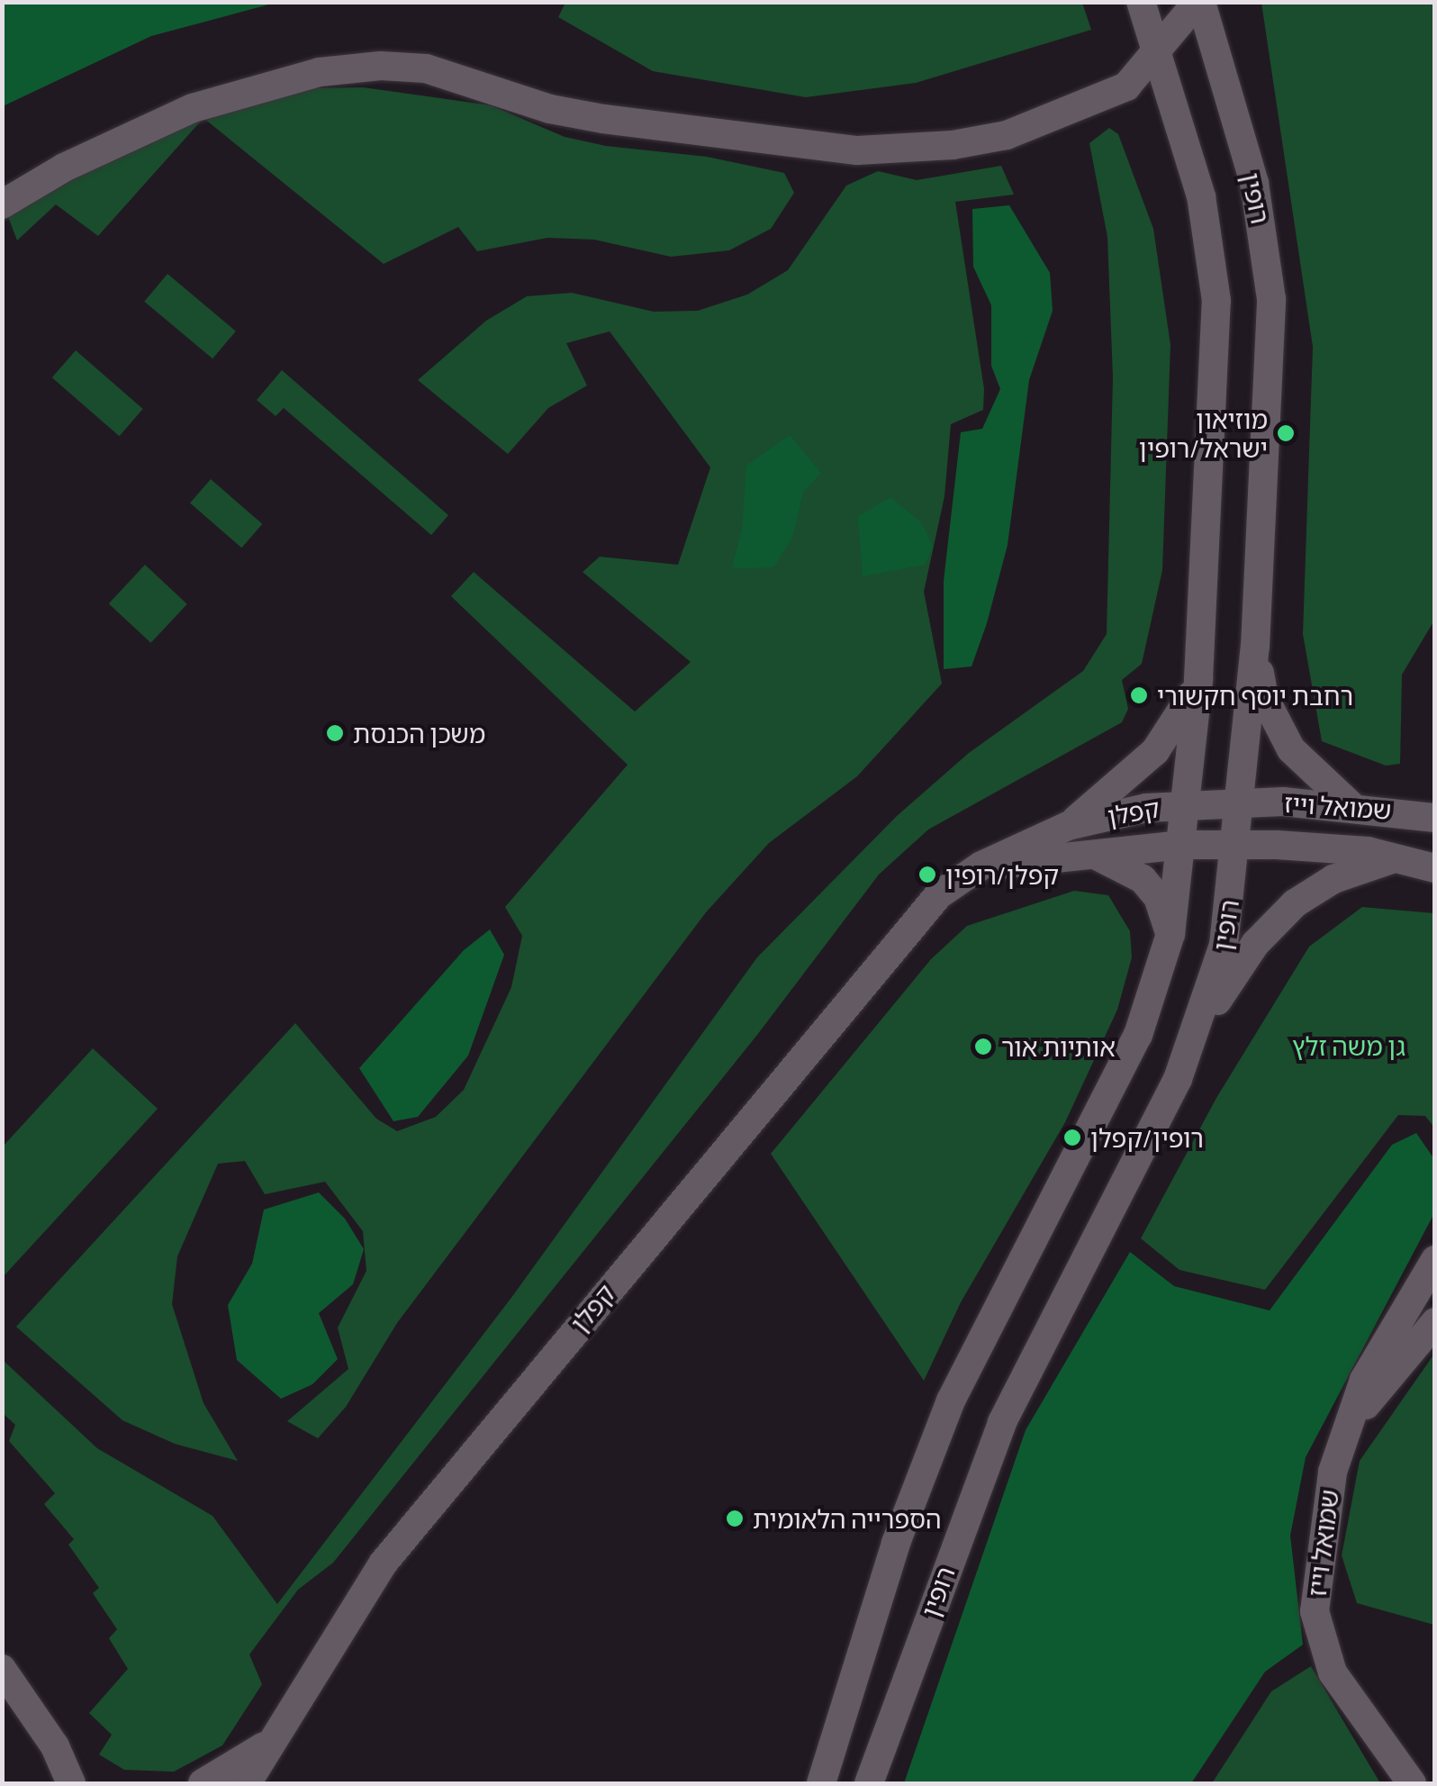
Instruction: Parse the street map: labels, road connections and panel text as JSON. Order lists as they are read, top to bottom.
{
  "streets": {
    "street": ["רופין", "שמואל וייז", "קפלן"]
  },
  "crossings": [
    ["רופין", "שמואל וייז"],
    ["רופין", "קפלן"],
    ["שמואל וייז", "קפלן"]
  ],
  "parks": ["גן משה זלץ"],
  "places": [
    "מוזיאון ישראל/רופין",
    "רחבת יוסף חקשורי",
    "משכן הכנסת",
    "קפלן/רופין",
    "אותיות אור",
    "רופין/קפלן",
    "הספרייה הלאומית"
  ]
}
